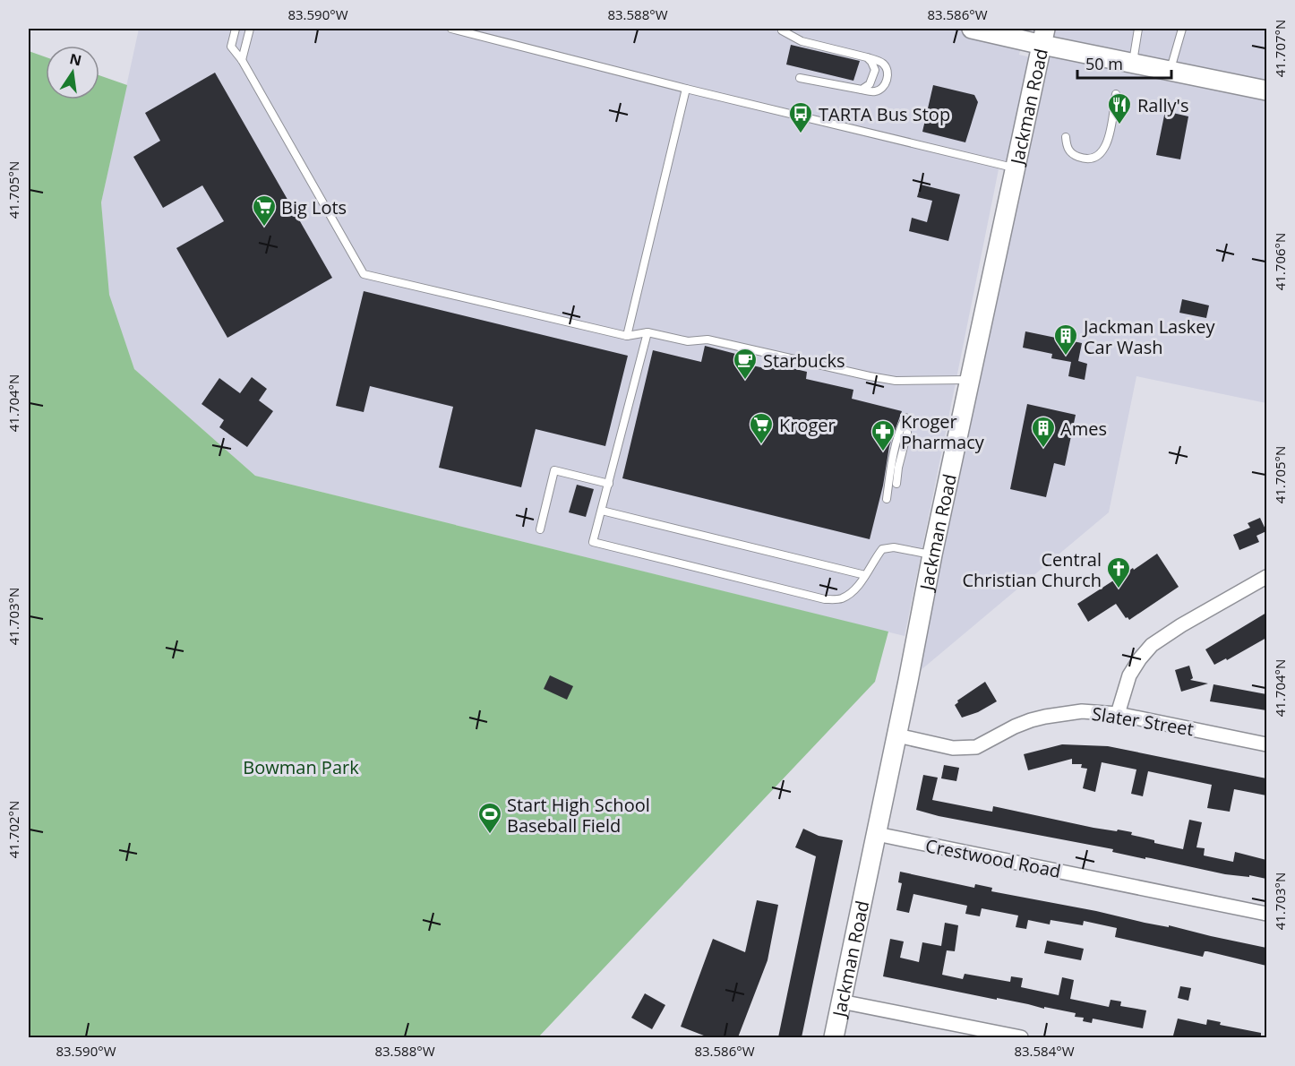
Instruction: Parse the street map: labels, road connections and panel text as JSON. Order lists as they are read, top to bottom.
{
  "streets": {
    "main road": ["Jackman Road"],
    "street": ["Slater Street", "Crestwood Road"]
  },
  "crossings": [
    ["Jackman Road", "Slater Street"],
    ["Jackman Road", "Crestwood Road"]
  ],
  "parks": ["Bowman Park"],
  "places": {
    "restaurant": ["Rally's"],
    "bus stop": ["TARTA Bus Stop"],
    "supermarket": ["Big Lots", "Kroger"],
    "building": ["Jackman Laskey Car Wash", "Ames"],
    "cafe": ["Starbucks"],
    "pharmacy": ["Kroger Pharmacy"],
    "church": ["Central Christian Church"],
    "sports": ["Start High School Baseball Field"]
  },
  "scale_bar": "50 m",
  "north": "top",
  "coordinates": [
    "83.590°W",
    "83.588°W",
    "83.586°W",
    "41.707°N",
    "41.705°N",
    "41.706°N",
    "41.704°N",
    "41.703°N",
    "41.702°N",
    "83.584°W"
  ]
}
